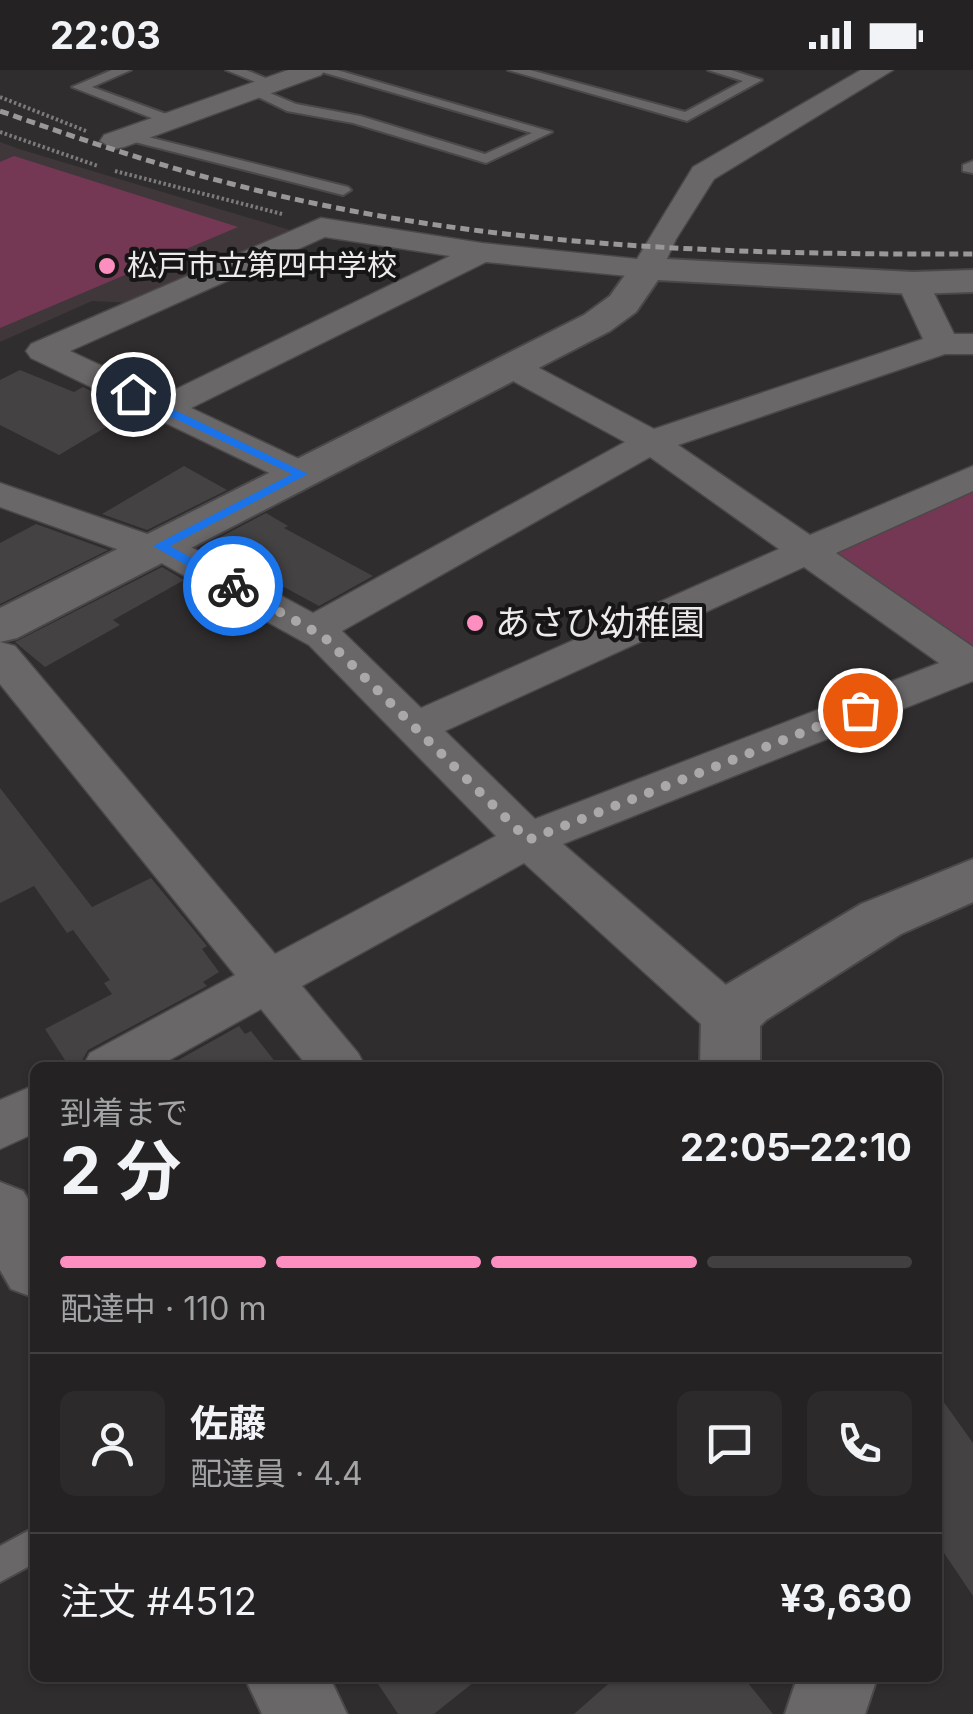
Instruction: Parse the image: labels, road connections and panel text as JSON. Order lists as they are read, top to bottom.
{
  "places": ["松戸市立第四中学校", "あさひ幼稚園"],
  "page": {
    "status": "22:03",
    "heading": ["2 分", "到着まで", "22:05–22:10"],
    "panel": [
      "佐藤",
      "配達員 · 4.4",
      "注文 #4512",
      "¥3,630"
    ],
    "bar": "配達中 · 110 m"
  }
}
